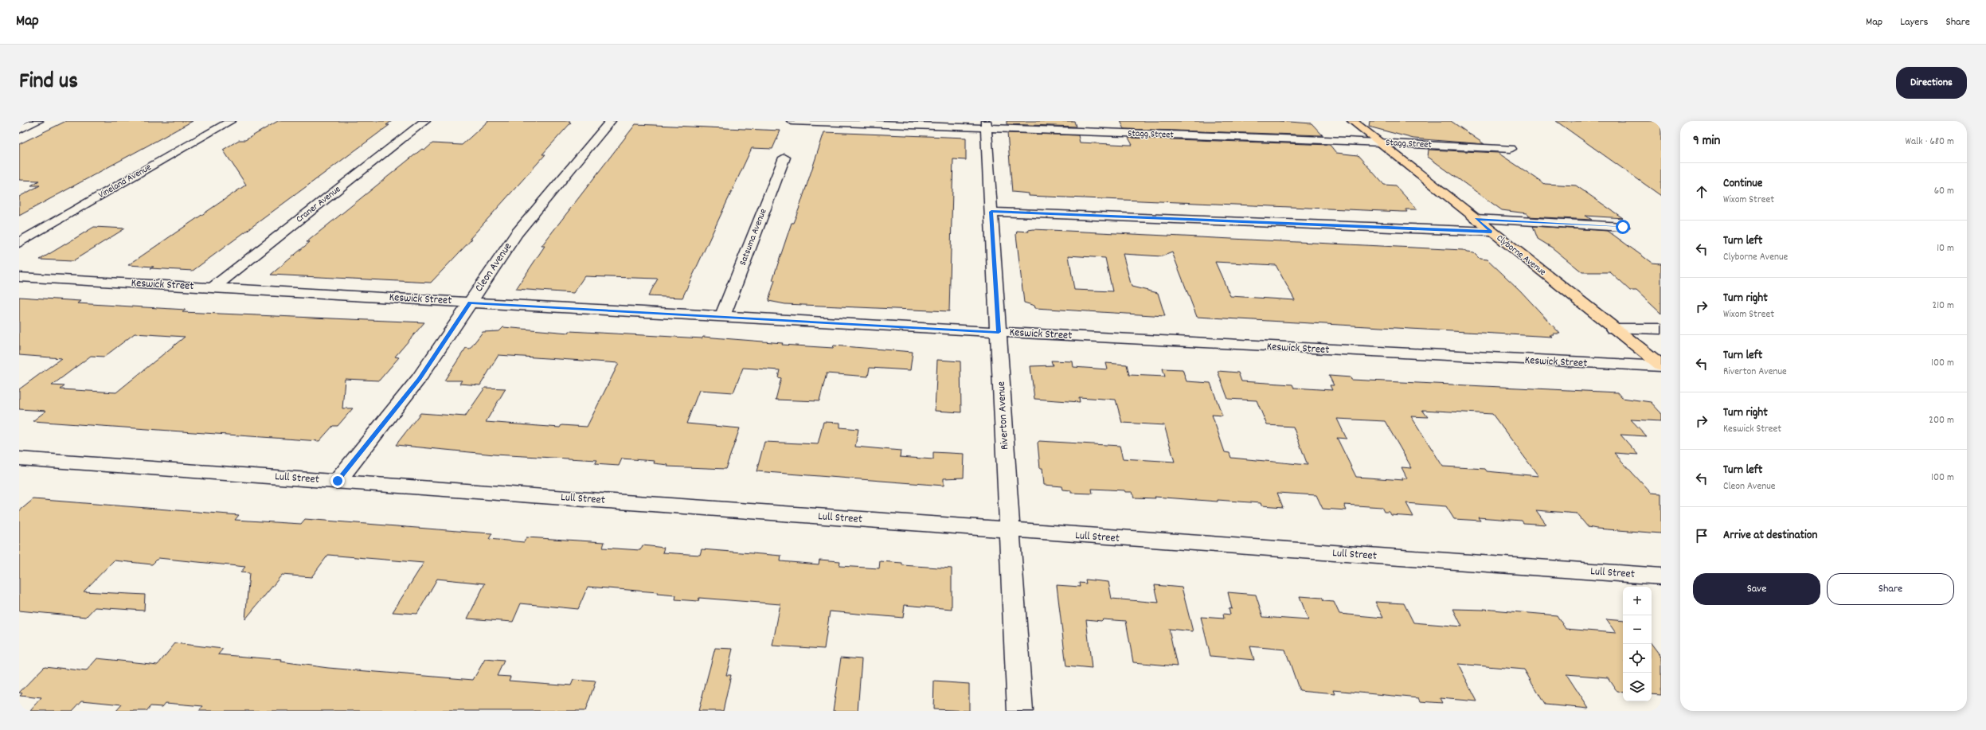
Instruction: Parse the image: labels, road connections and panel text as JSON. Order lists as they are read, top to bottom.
{
  "streets": {
    "main road": ["Clyborne Avenue"],
    "street": [
      "Stagg Street",
      "Vineland Avenue",
      "Craner Avenue",
      "Satsuma Avenue",
      "Cleon Avenue",
      "Keswick Street",
      "Riverton Avenue",
      "Lull Street"
    ]
  },
  "crossings": [
    ["Stagg Street", "Clyborne Avenue"],
    ["Stagg Street", "Riverton Avenue"],
    ["Craner Avenue", "Keswick Street"],
    ["Satsuma Avenue", "Keswick Street"],
    ["Clyborne Avenue", "Keswick Street"],
    ["Cleon Avenue", "Keswick Street"],
    ["Cleon Avenue", "Lull Street"],
    ["Keswick Street", "Riverton Avenue"],
    ["Riverton Avenue", "Lull Street"]
  ],
  "page": {
    "header": "Map",
    "nav": ["Map", "Layers", "Share"],
    "title": "Find us",
    "buttons": [
      "Directions",
      ["Save", "Share"]
    ],
    "heading": ["9 min", "Walk · 680 m"],
    "list": [
      ["Continue", "Wixom Street", "60 m"],
      ["Turn left", "Clyborne Avenue", "10 m"],
      ["Turn right", "Wixom Street", "210 m"],
      ["Turn left", "Riverton Avenue", "100 m"],
      ["Turn right", "Keswick Street", "200 m"],
      ["Turn left", "Cleon Avenue", "100 m"],
      "Arrive at destination"
    ],
    "map_buttons": ["+", "−"]
  }
}
